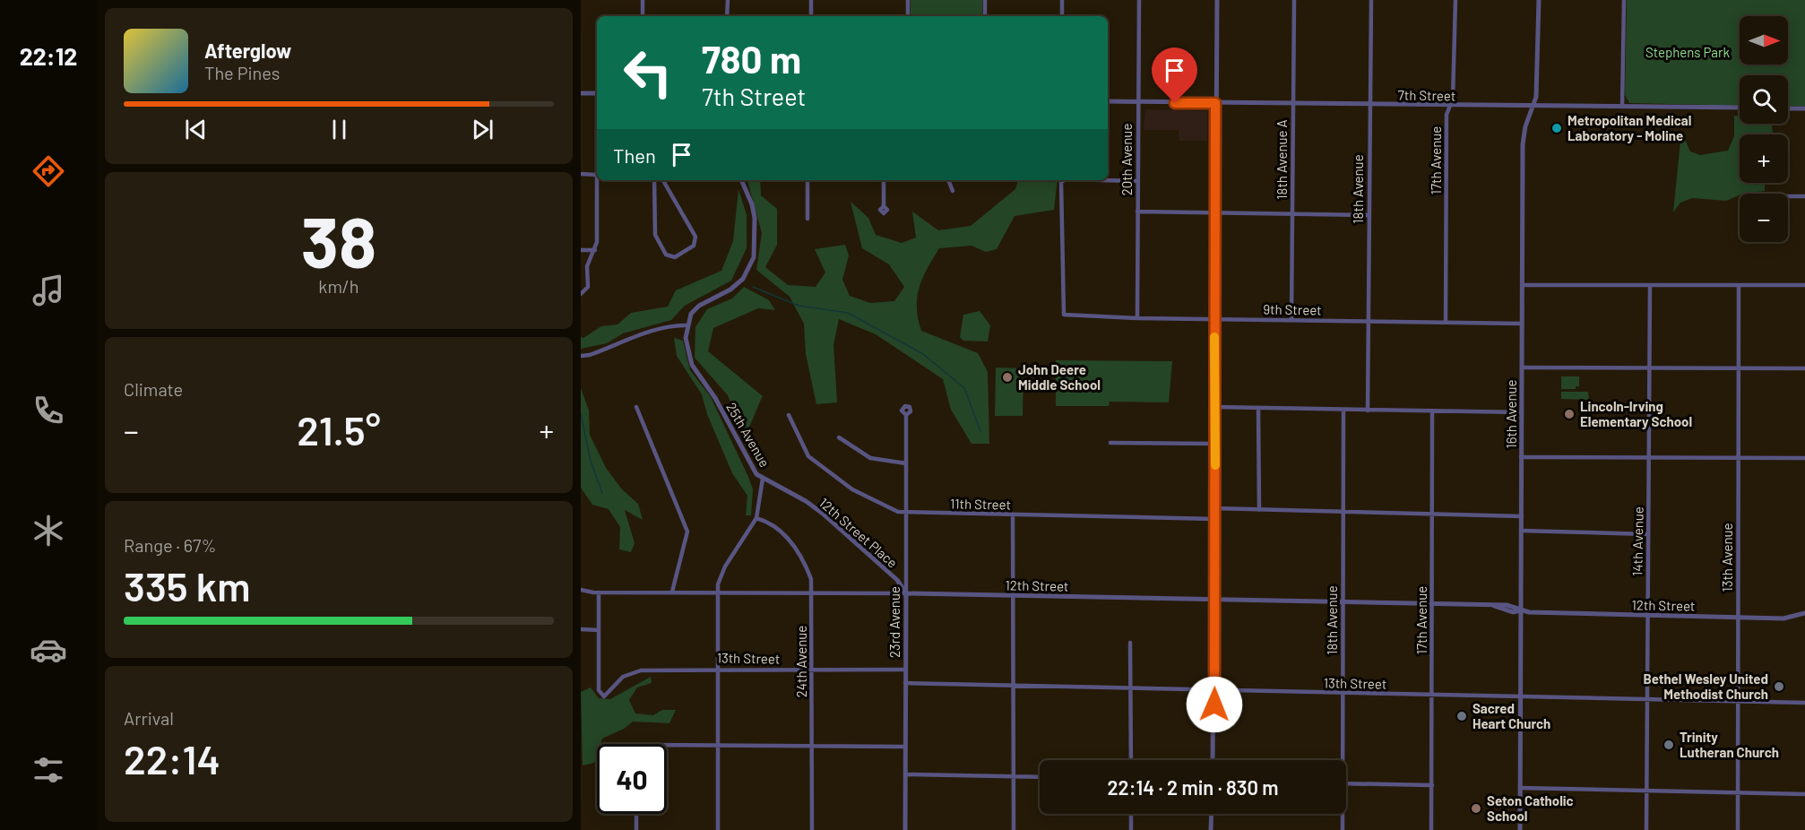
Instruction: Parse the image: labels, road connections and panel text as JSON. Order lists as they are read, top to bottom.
{
  "streets": {
    "street": [
      "7th Street",
      "20th Avenue",
      "18th Avenue A",
      "17th Avenue",
      "18th Avenue",
      "9th Street",
      "16th Avenue",
      "25th Avenue",
      "11th Street",
      "12th Street Place",
      "14th Avenue",
      "13th Avenue",
      "12th Street",
      "23rd Avenue",
      "13th Street",
      "24th Avenue"
    ]
  },
  "crossings": [
    ["7th Street", "20th Avenue"],
    ["7th Street", "18th Avenue A"],
    ["7th Street", "17th Avenue"],
    ["7th Street", "18th Avenue"],
    ["7th Street", "16th Avenue"],
    ["20th Avenue", "9th Street"],
    ["18th Avenue A", "9th Street"],
    ["17th Avenue", "9th Street"],
    ["17th Avenue", "12th Street"],
    ["17th Avenue", "13th Street"],
    ["18th Avenue", "9th Street"],
    ["18th Avenue", "12th Street"],
    ["18th Avenue", "13th Street"],
    ["9th Street", "16th Avenue"],
    ["16th Avenue", "12th Street"],
    ["16th Avenue", "13th Street"],
    ["25th Avenue", "12th Street Place"],
    ["25th Avenue", "12th Street"],
    ["25th Avenue", "13th Street"],
    ["25th Avenue", "24th Avenue"],
    ["11th Street", "23rd Avenue"],
    ["12th Street Place", "12th Street"],
    ["12th Street Place", "23rd Avenue"],
    ["14th Avenue", "12th Street"],
    ["14th Avenue", "13th Street"],
    ["13th Avenue", "12th Street"],
    ["13th Avenue", "13th Street"],
    ["12th Street", "23rd Avenue"],
    ["12th Street", "24th Avenue"],
    ["23rd Avenue", "13th Street"],
    ["13th Street", "24th Avenue"]
  ],
  "parks": ["Stephens Park"],
  "places": [
    "Metropolitan Medical Laboratory - Moline",
    "John Deere Middle School",
    "Lincoln-Irving Elementary School",
    "Bethel Wesley United Methodist Church",
    "Sacred Heart Church",
    "Trinity Lutheran Church",
    "Seton Catholic School"
  ],
  "north": "right",
  "page": {
    "tabs": "22:12",
    "map_buttons": ["+", "−"],
    "turn": ["780 m", "7th Street"],
    "song": ["Afterglow", "The Pines"],
    "then": "Then",
    "tile": [
      ["38", "km/h"],
      "Climate",
      ["Range · 67%", "335 km"],
      ["Arrival", "22:14"]
    ],
    "heat": ["−", "21.5°", "+"],
    "limit": "40",
    "trip": "22:14 · 2 min · 830 m"
  }
}
